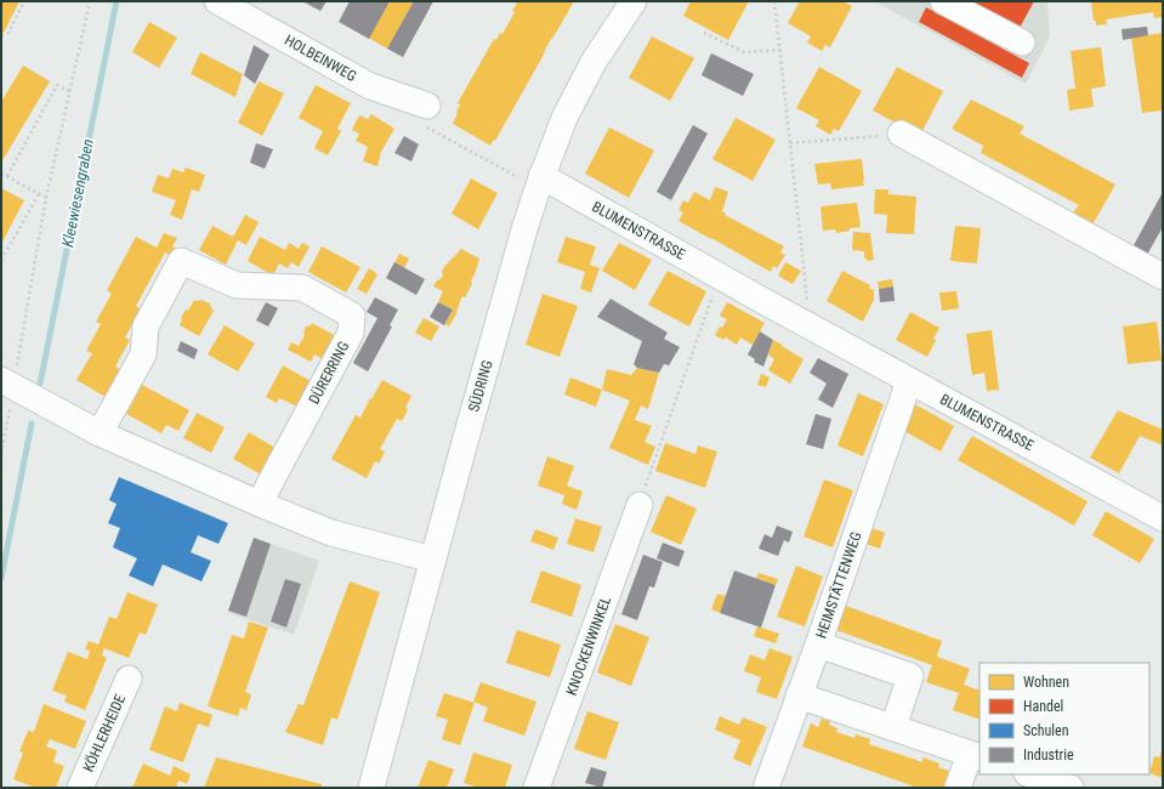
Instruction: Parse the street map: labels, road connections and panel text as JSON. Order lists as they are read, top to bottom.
{
  "streets": {
    "street": [
      "HOLBEINWEG",
      "BLUMENSTRASSE",
      "DÜRERRING",
      "SÜDRING",
      "HEIMSTÄTTENWEG",
      "KNOCKENWINKEL",
      "KÖHLERHEIDE"
    ]
  },
  "crossings": [
    ["BLUMENSTRASSE", "SÜDRING"],
    ["BLUMENSTRASSE", "HEIMSTÄTTENWEG"]
  ],
  "water": ["Kleewiesengraben"],
  "legend": [
    "Wohnen",
    "Handel",
    "Schulen",
    "Industrie"
  ]
}
